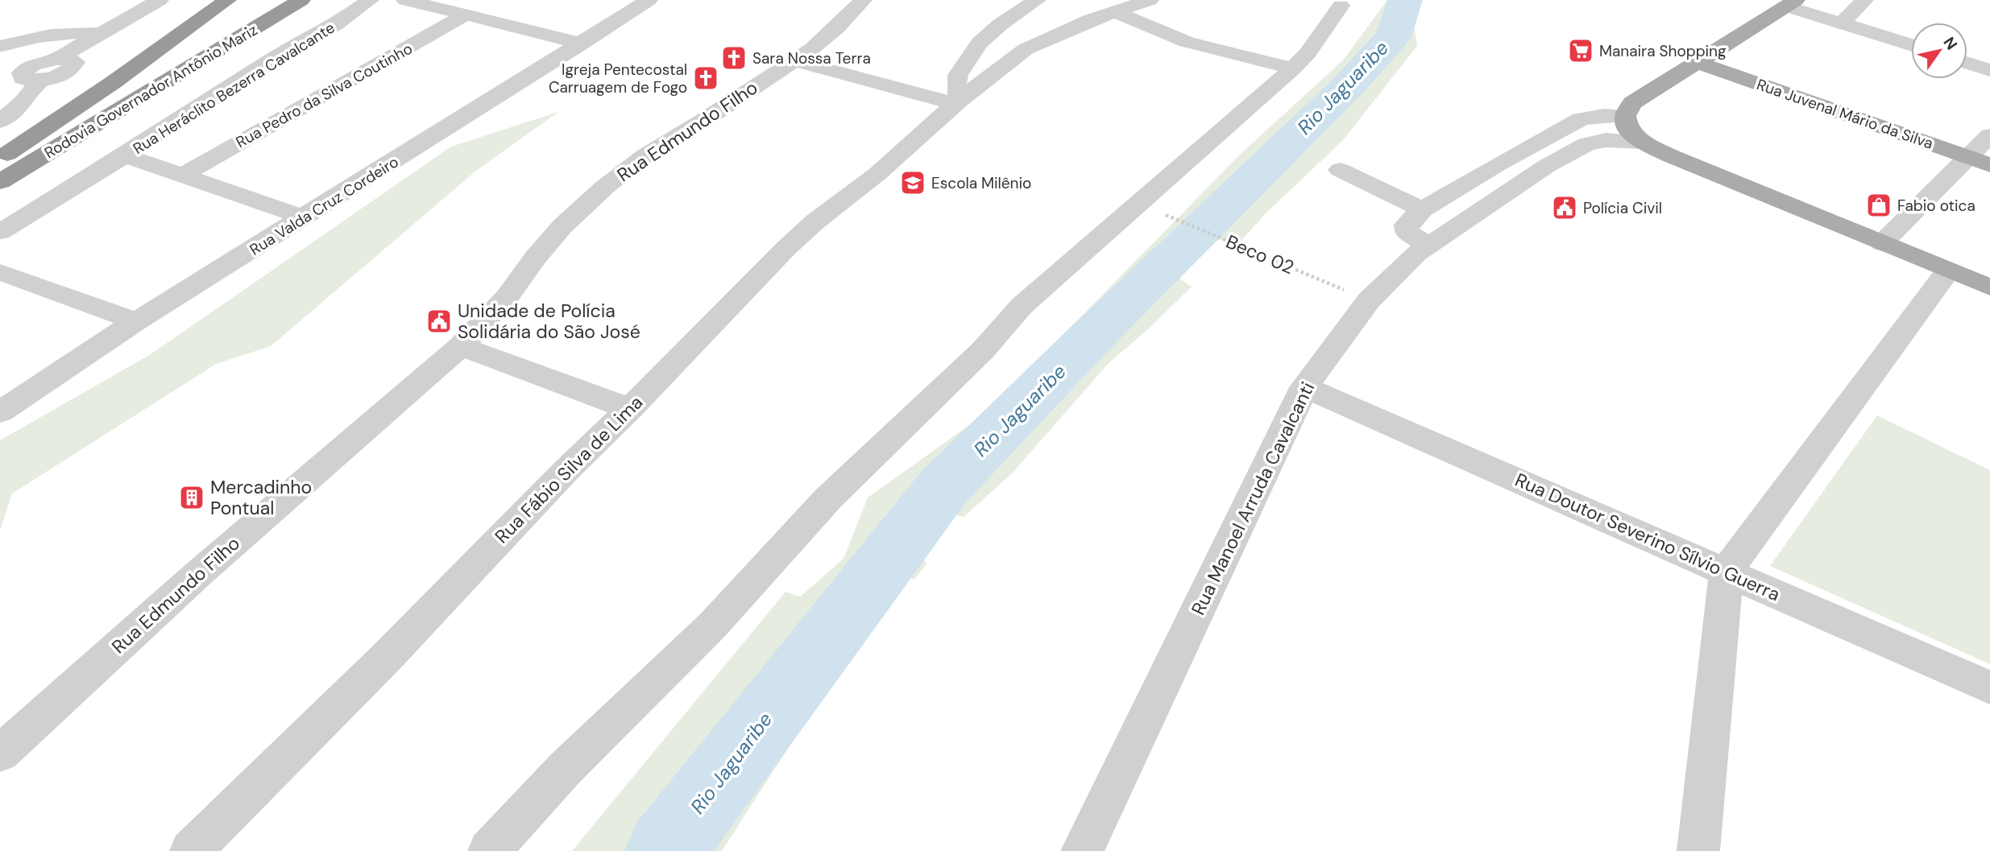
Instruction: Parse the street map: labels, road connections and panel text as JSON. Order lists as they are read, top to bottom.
{
  "streets": {
    "highway": ["Rodovia Governador Antônio Mariz"],
    "main road": ["Rua Juvenal Mário da Silva"],
    "street": [
      "Rua Heráclito Bezerra Cavalcante",
      "Rua Pedro da Silva Coutinho",
      "Rua Edmundo Filho",
      "Rua Valda Cruz Cordeiro",
      "Rua Fábio Silva de Lima",
      "Rua Manoel Arruda Cavalcanti",
      "Rua Doutor Severino Sílvio Guerra"
    ],
    "path": ["Beco 02"]
  },
  "crossings": [
    ["Beco 02", "Rua Manoel Arruda Cavalcanti"],
    ["Rua Manoel Arruda Cavalcanti", "Rua Doutor Severino Sílvio Guerra"]
  ],
  "water": ["Rio Jaguaribe"],
  "places": {
    "supermarket": ["Manaira Shopping"],
    "church": ["Sara Nossa Terra", "Igreja Pentecostal Carruagem de Fogo"],
    "school or university": ["Escola Milênio"],
    "shop": ["Fabio otica"],
    "public building": ["Polícia Civil", "Unidade de Polícia Solidária do São José"],
    "building": ["Mercadinho Pontual"]
  },
  "north": "top right"
}
